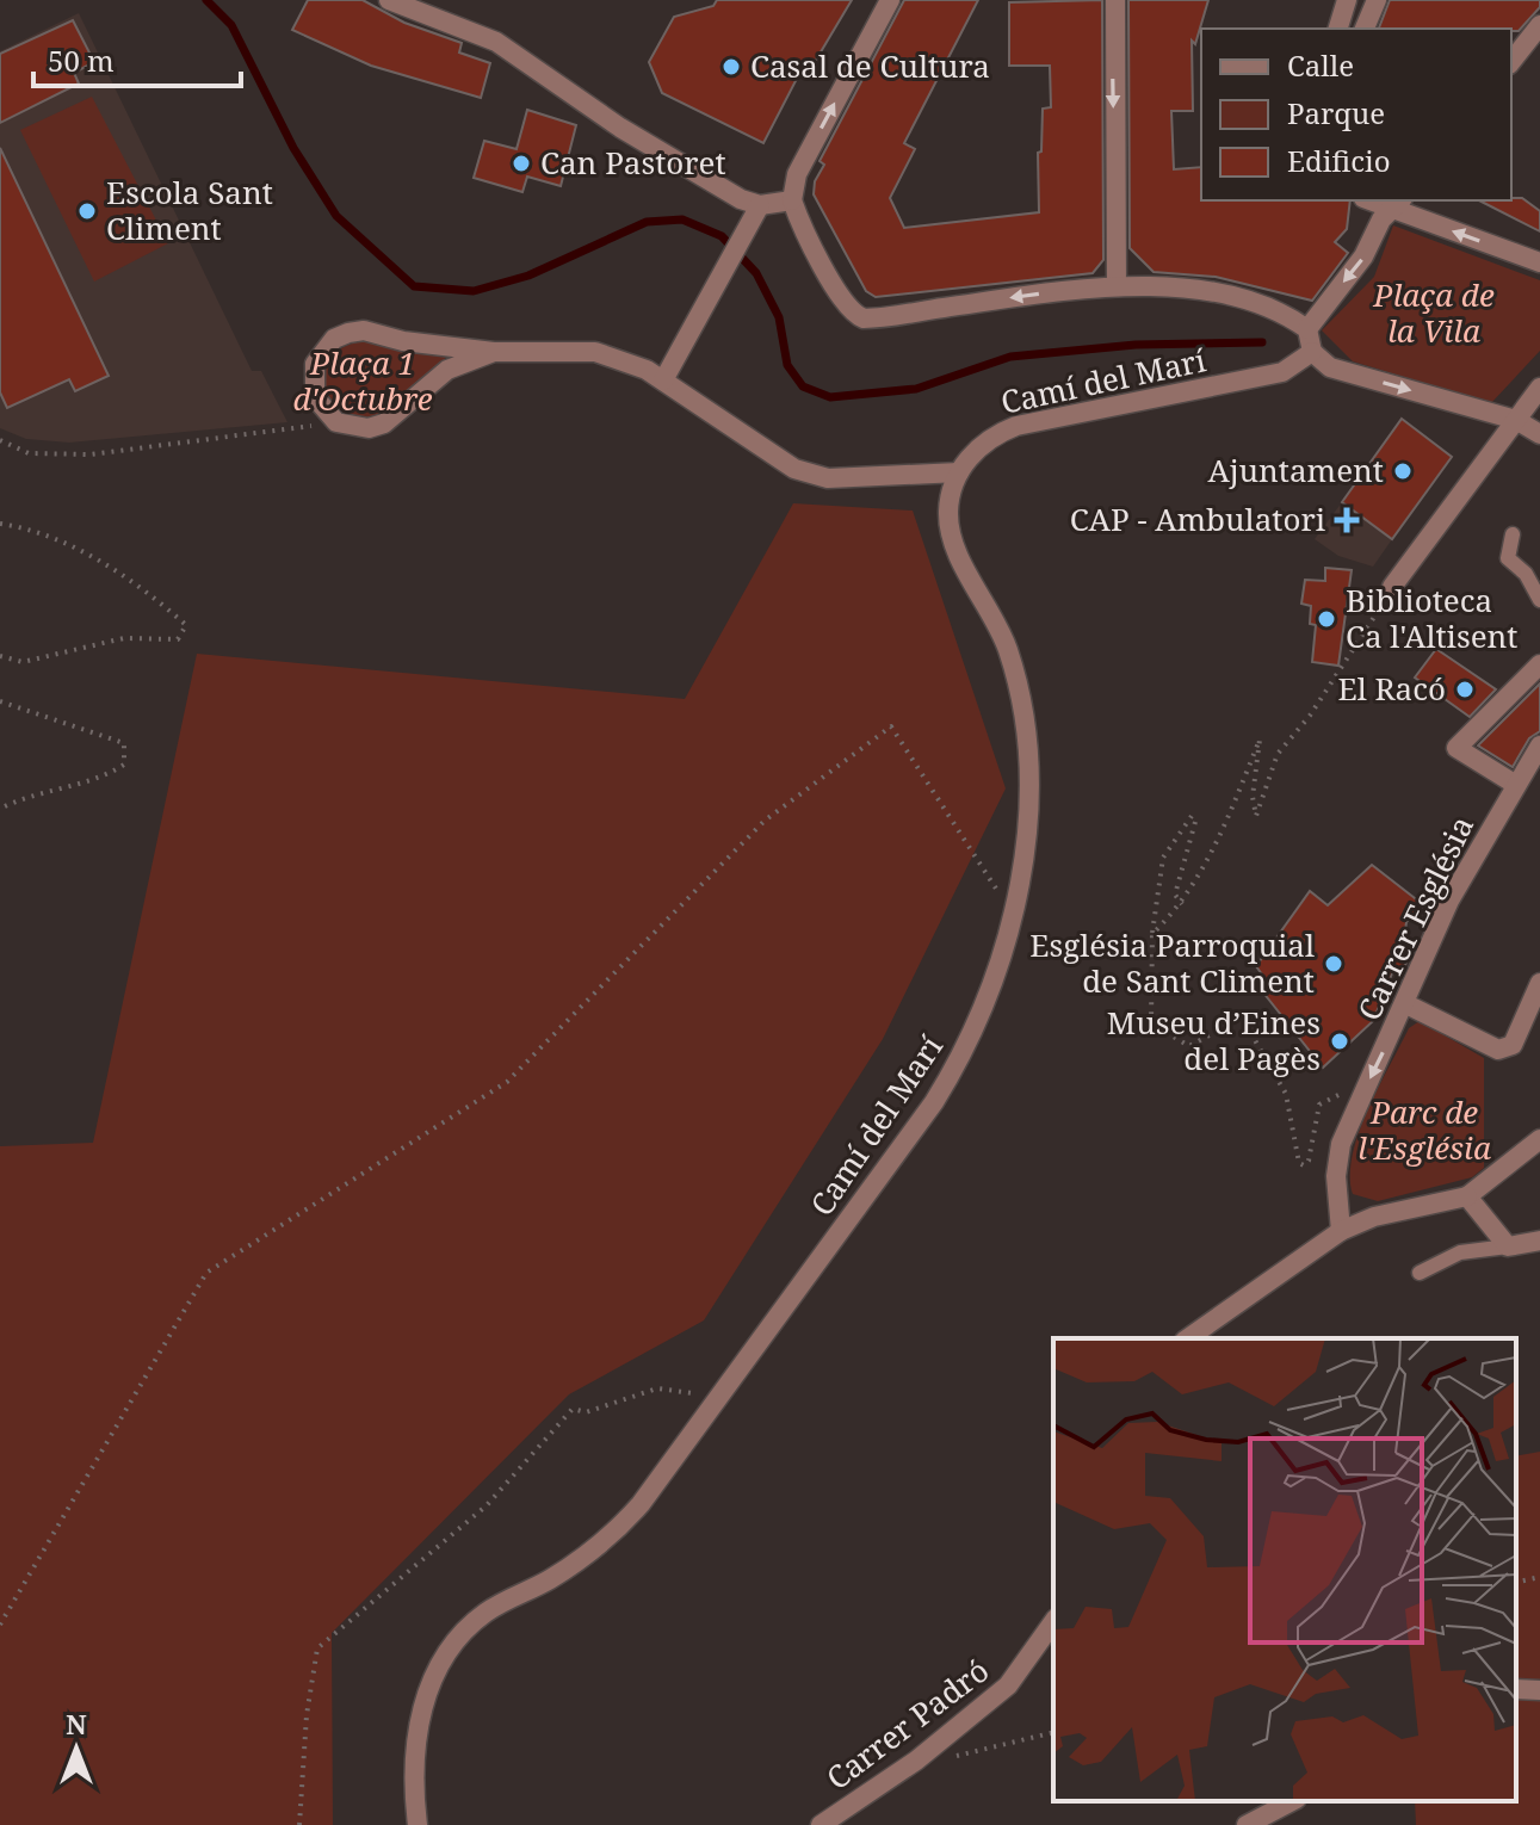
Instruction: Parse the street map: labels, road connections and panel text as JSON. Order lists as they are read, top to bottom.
{
  "streets": {
    "street": ["Camí del Marí", "Carrer Església", "Carrer Padró"]
  },
  "parks": ["Plaça de la Vila", "Plaça 1 d'Octubre", "Parc de l'Església"],
  "places": {
    "other": [
      "Casal de Cultura",
      "Can Pastoret",
      "Escola Sant Climent",
      "Ajuntament",
      "Biblioteca Ca l'Altisent",
      "El Racó",
      "Església Parroquial de Sant Climent",
      "Museu d’Eines del Pagès"
    ],
    "health": ["CAP - Ambulatori"]
  },
  "legend": ["Calle", "Parque", "Edificio"],
  "scale_bar": "50 m",
  "north": "top"
}
